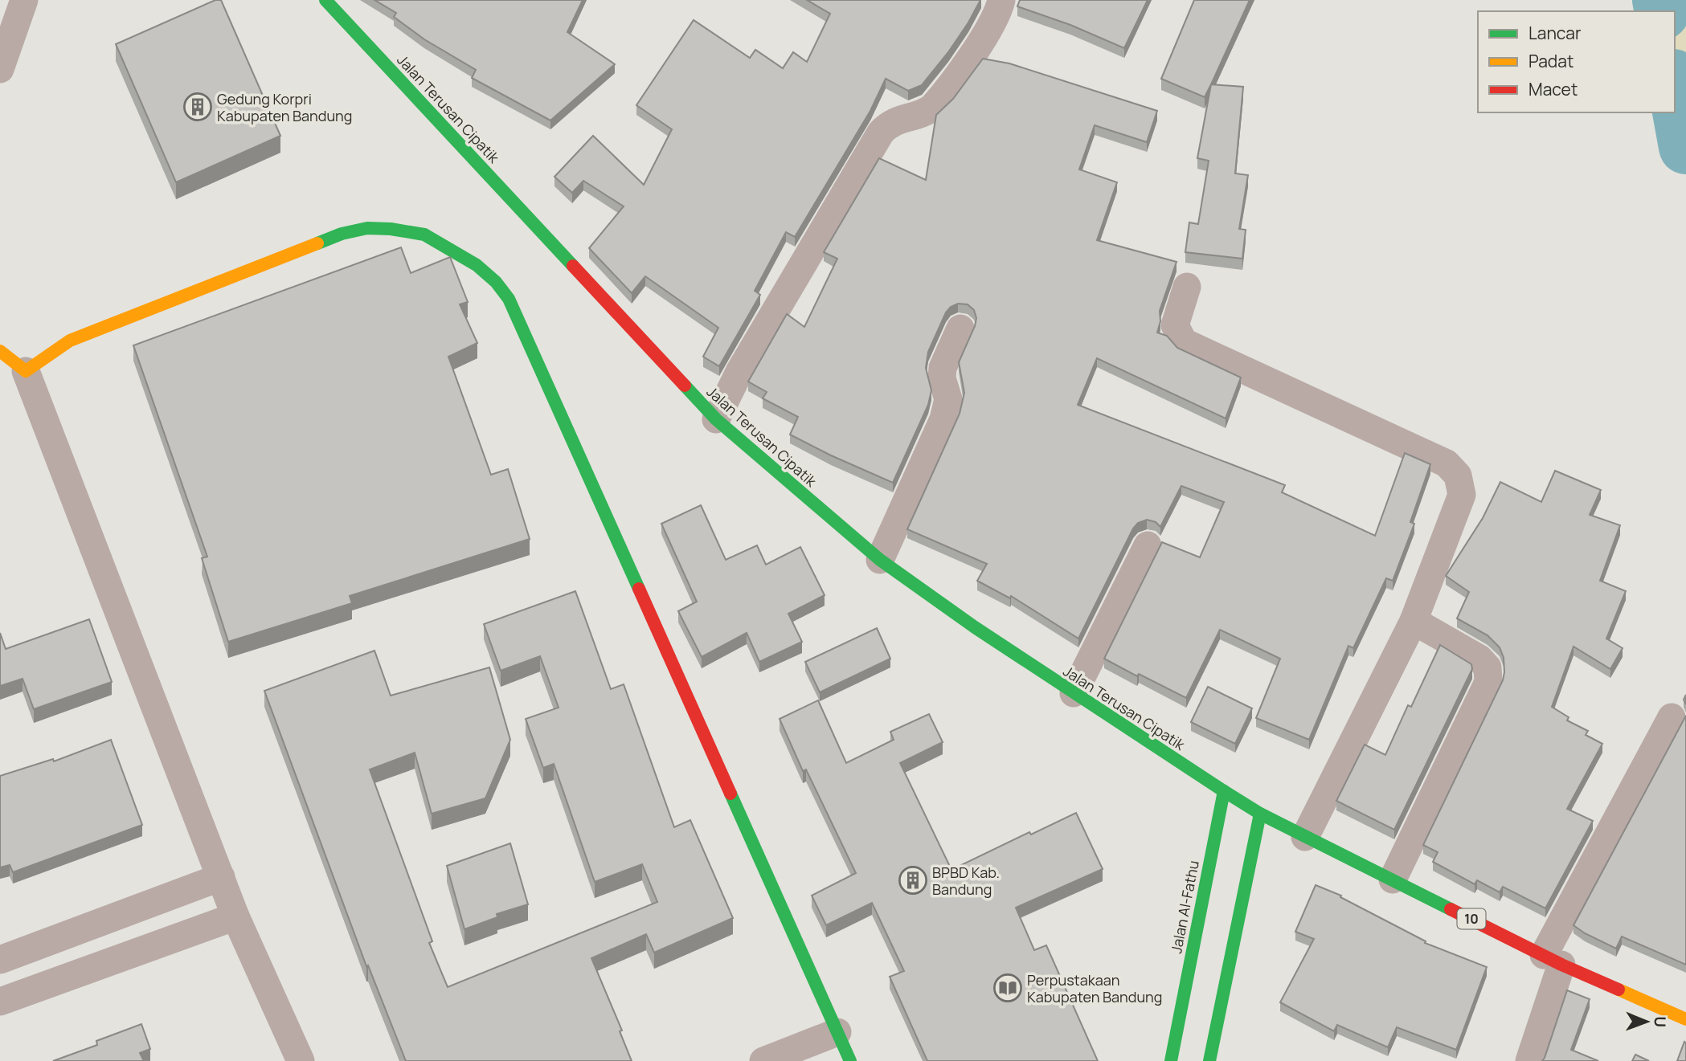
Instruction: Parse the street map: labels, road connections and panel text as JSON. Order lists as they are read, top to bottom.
{
  "streets": {
    "main road": ["Jalan Terusan Cipatik", "Jalan Al-Fathu", "10"]
  },
  "crossings": [
    ["Jalan Terusan Cipatik", "Jalan Al-Fathu"],
    ["Jalan Terusan Cipatik", "10"],
    ["Jalan Al-Fathu", "10"]
  ],
  "places": {
    "building": ["Gedung Korpri Kabupaten Bandung", "BPBD Kab. Bandung"],
    "library": ["Perpustakaan Kabupaten Bandung"]
  },
  "legend": ["Lancar", "Padat", "Macet"],
  "north": "right"
}
